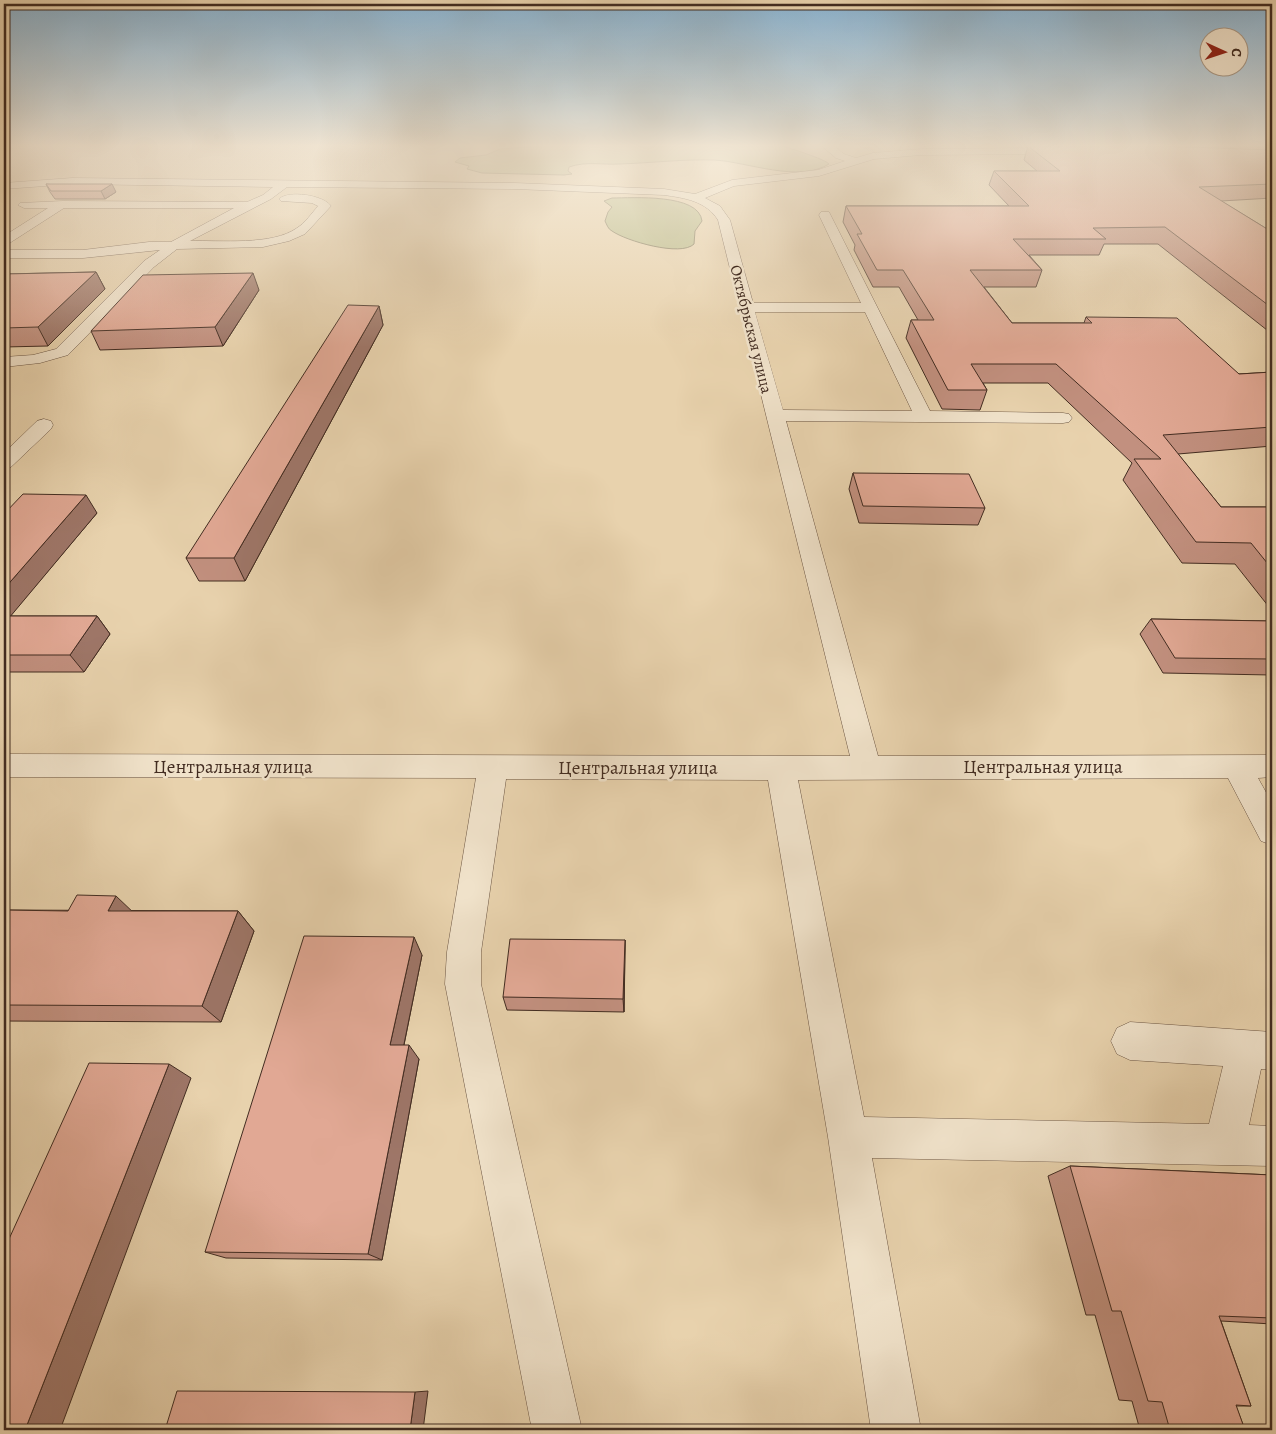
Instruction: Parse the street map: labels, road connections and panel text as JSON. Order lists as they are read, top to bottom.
{
  "streets": {
    "street": ["Октябрьская улица", "Центральная улица"]
  },
  "crossings": [
    ["Октябрьская улица", "Центральная улица"]
  ],
  "north": "right"
}
